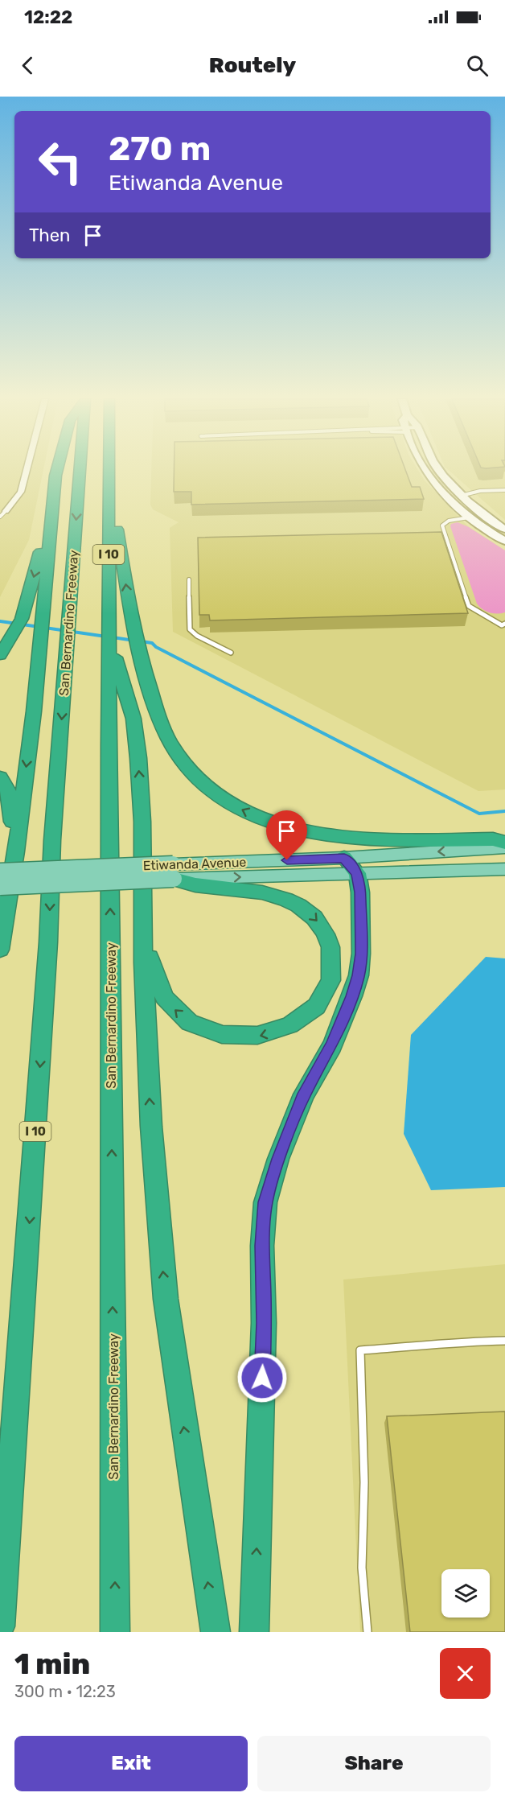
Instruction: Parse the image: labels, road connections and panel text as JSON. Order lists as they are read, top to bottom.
{
  "streets": {
    "highway": ["I 10", "San Bernardino Freeway"],
    "main road": ["Etiwanda Avenue"]
  },
  "page": {
    "status": "12:22",
    "header": "Routely",
    "turn": ["270 m", "Etiwanda Avenue"],
    "then": "Then",
    "heading": ["1 min", "300 m · 12:23"],
    "buttons": ["Exit", "Share"]
  }
}
